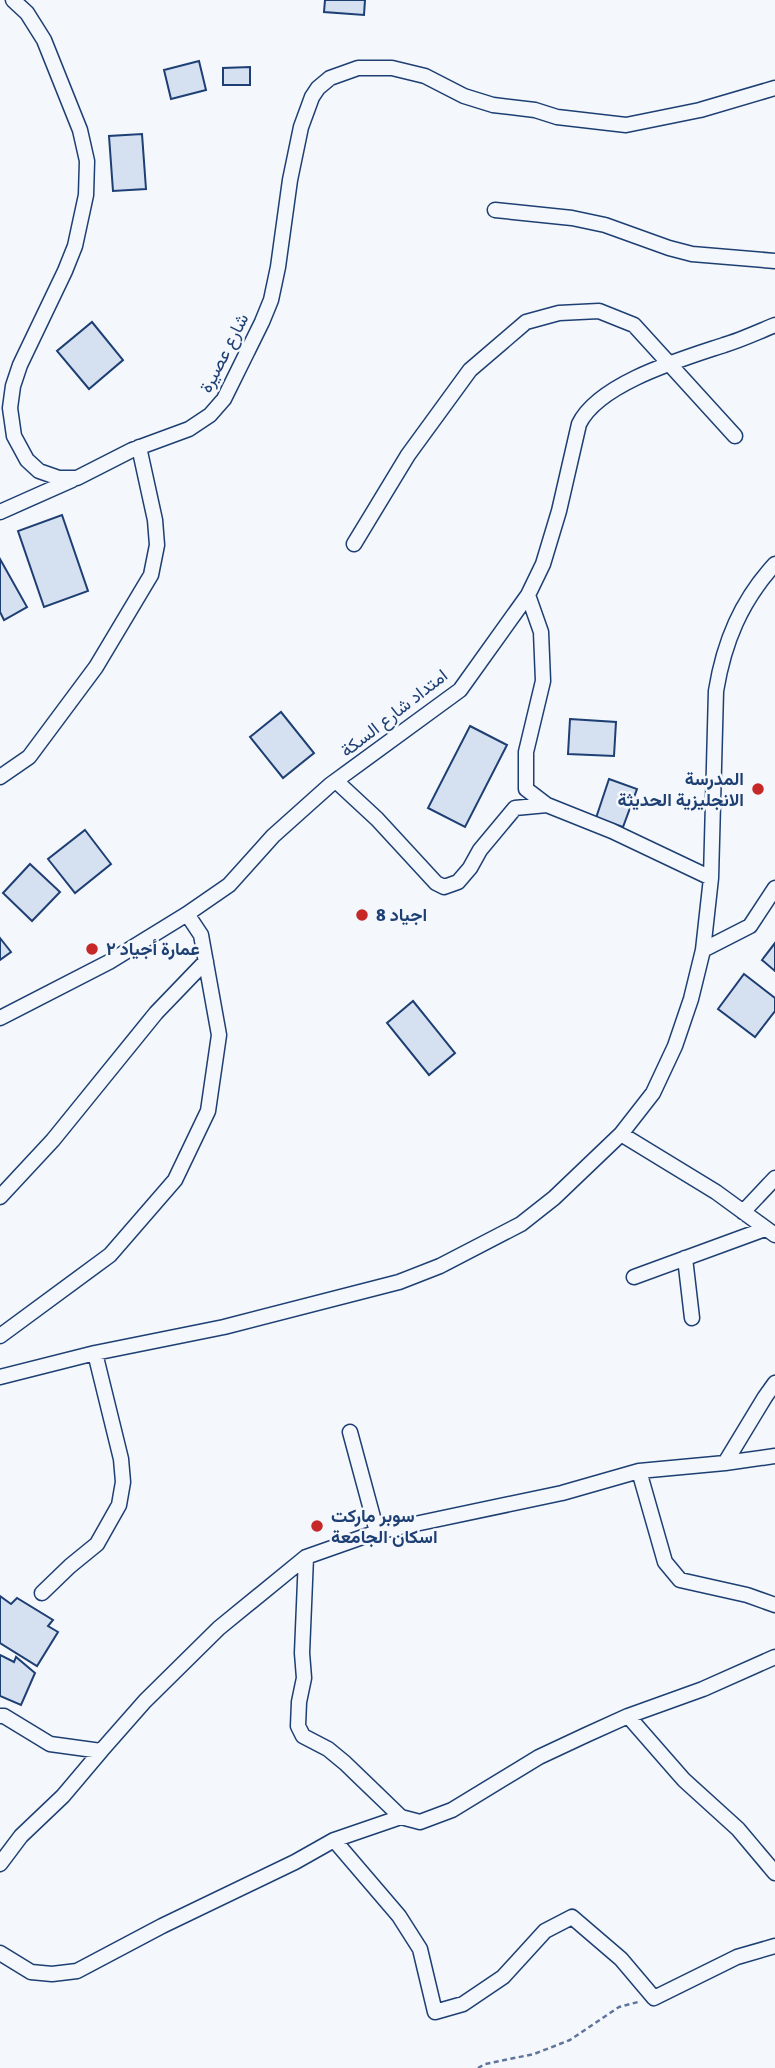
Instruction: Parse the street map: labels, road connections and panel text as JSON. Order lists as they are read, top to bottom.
{
  "streets": {
    "street": ["شارع عصيرة", "امتداد شارع السكة"]
  },
  "places": [
    "المدرسة الانجليزية الحديثة",
    "اجياد 8",
    "عمارة أجياد ٢",
    "سوبر ماركت اسكان الجامعة"
  ]
}
